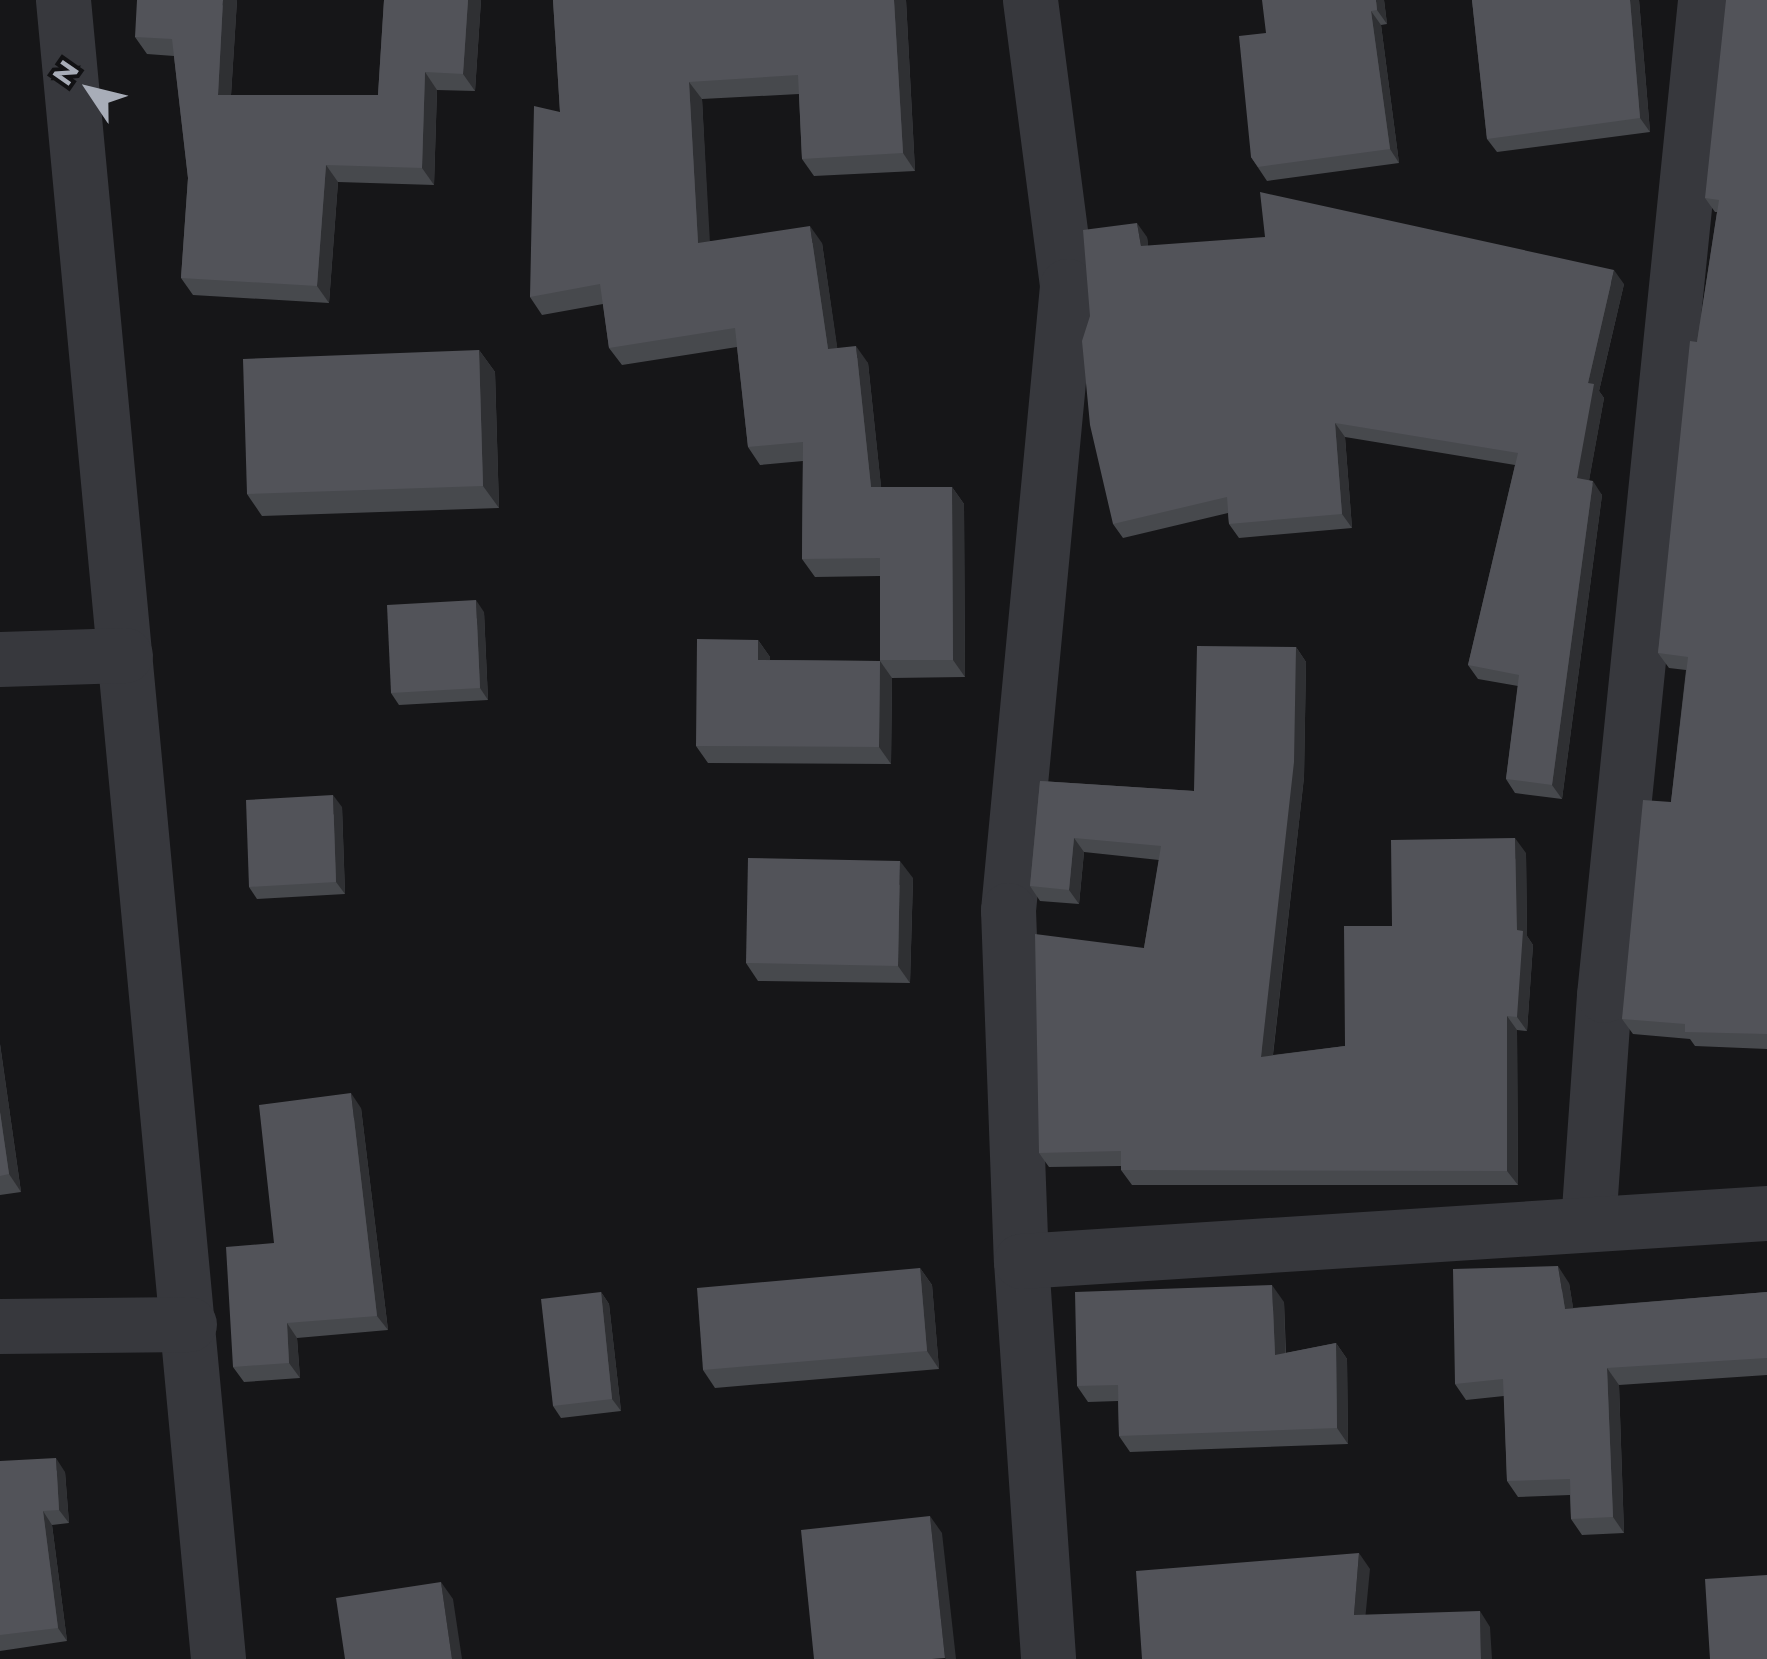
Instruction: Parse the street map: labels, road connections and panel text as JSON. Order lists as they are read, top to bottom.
{
  "north": "top left"
}
